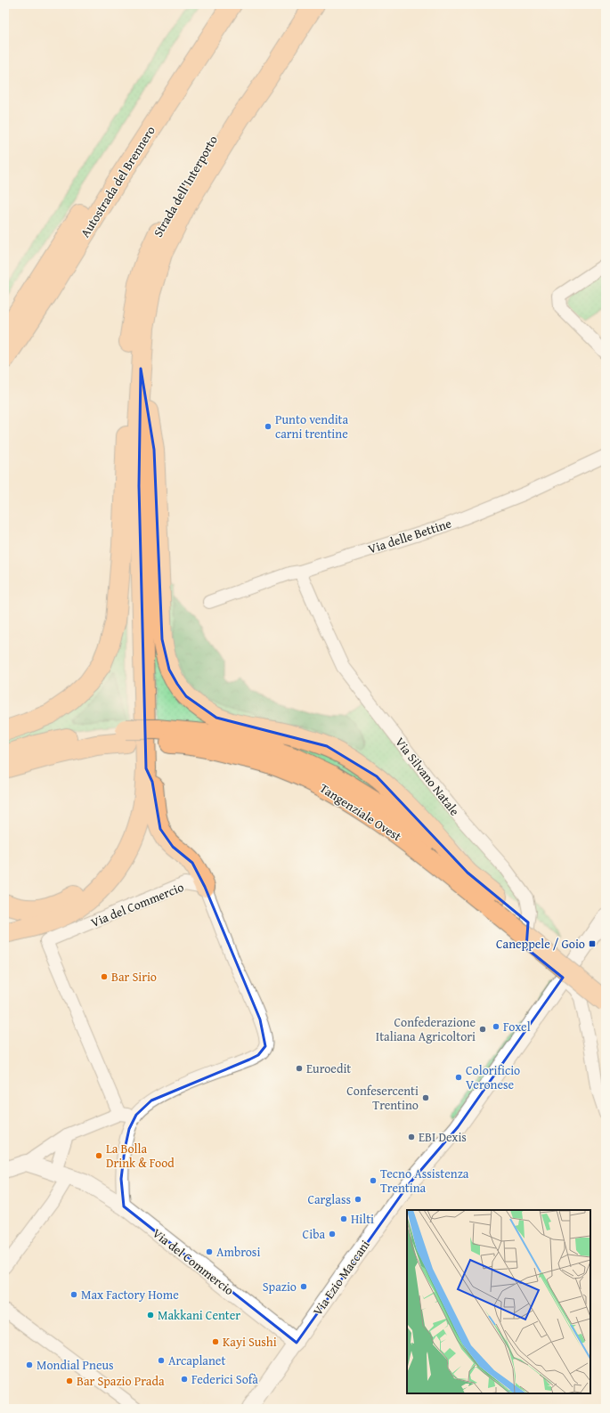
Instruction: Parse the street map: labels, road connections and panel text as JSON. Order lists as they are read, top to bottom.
{
  "streets": {
    "highway": ["Autostrada del Brennero", "Strada dell'Interporto", "Tangenziale Ovest"],
    "street": [
      "Via delle Bettine",
      "Via Silvano Natale",
      "Via del Commercio",
      "Via Ezio Maccani"
    ]
  },
  "crossings": [
    ["Via delle Bettine", "Via Silvano Natale"],
    ["Via Silvano Natale", "Via Ezio Maccani"],
    ["Via del Commercio", "Via Ezio Maccani"]
  ],
  "places": {
    "other": [
      "Punto vendita carni trentine",
      "Bar Sirio",
      "Foxel",
      "Confederazione Italiana Agricoltori",
      "Euroedit",
      "Colorificio Veronese",
      "Confesercenti Trentino",
      "EBI Dexis",
      "La Bolla Drink & Food",
      "Tecno Assistenza Trentina",
      "Carglass",
      "Hilti",
      "Ciba",
      "Ambrosi",
      "Spazio",
      "Max Factory Home",
      "Makkani Center",
      "Kayi Sushi",
      "Arcaplanet",
      "Mondial Pneus",
      "Federici Sofà",
      "Bar Spazio Prada"
    ],
    "transit": ["Caneppele / Goio"]
  }
}
